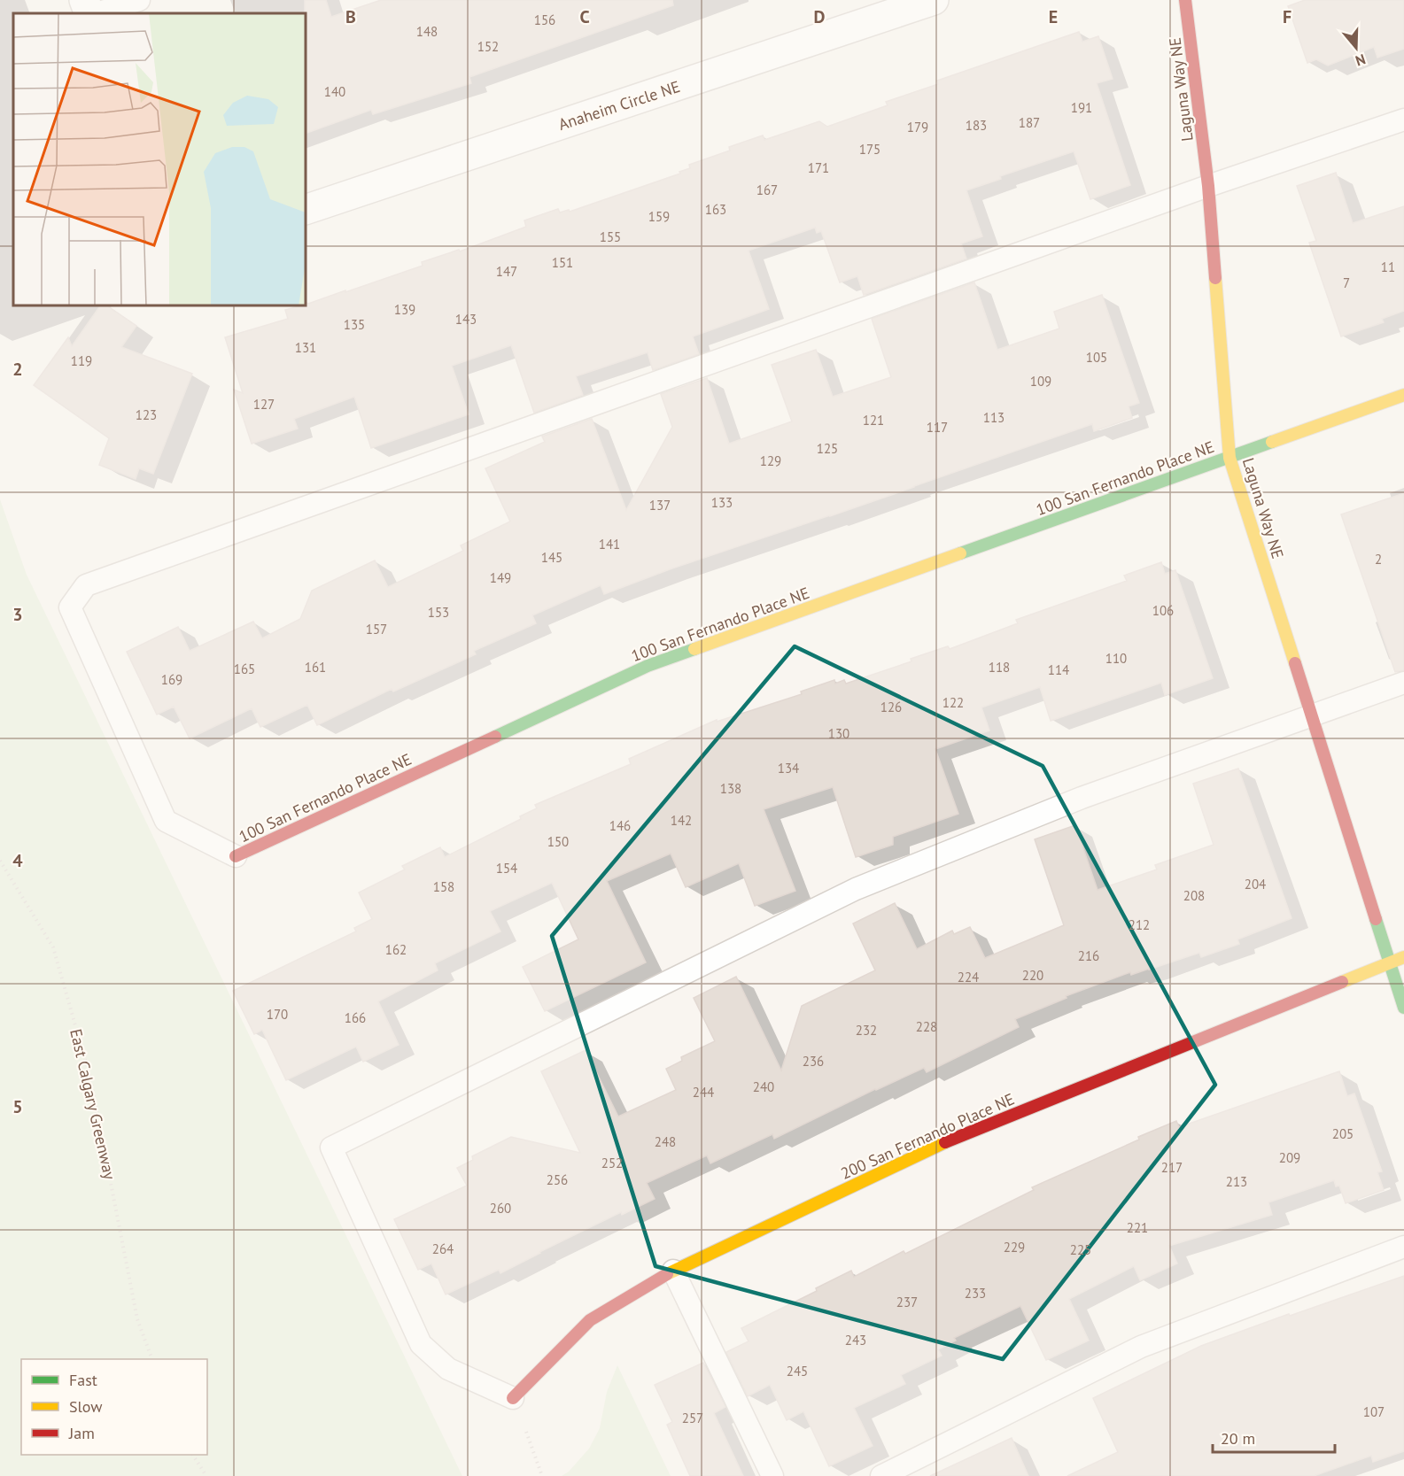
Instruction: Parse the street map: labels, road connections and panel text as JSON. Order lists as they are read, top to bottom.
{
  "streets": {
    "street": [
      "Laguna Way NE",
      "Anaheim Circle NE",
      "100 San Fernando Place NE",
      "200 San Fernando Place NE"
    ],
    "path": ["East Calgary Greenway"]
  },
  "crossings": [
    ["Laguna Way NE", "100 San Fernando Place NE"],
    ["Laguna Way NE", "200 San Fernando Place NE"]
  ],
  "house_numbers": [
    "156",
    "148",
    "152",
    "140",
    "191",
    "187",
    "183",
    "179",
    "175",
    "171",
    "167",
    "163",
    "159",
    "155",
    "151",
    "11",
    "147",
    "7",
    "139",
    "143",
    "135",
    "131",
    "105",
    "119",
    "109",
    "127",
    "123",
    "113",
    "121",
    "117",
    "125",
    "129",
    "133",
    "137",
    "141",
    "145",
    "2",
    "149",
    "106",
    "153",
    "157",
    "110",
    "161",
    "118",
    "165",
    "114",
    "169",
    "122",
    "126",
    "130",
    "134",
    "138",
    "142",
    "146",
    "150",
    "154",
    "204",
    "158",
    "208",
    "212",
    "162",
    "216",
    "220",
    "224",
    "170",
    "166",
    "228",
    "232",
    "236",
    "240",
    "244",
    "205",
    "248",
    "209",
    "252",
    "217",
    "256",
    "213",
    "260",
    "221",
    "229",
    "264",
    "225",
    "233",
    "237",
    "243",
    "245",
    "107",
    "257"
  ],
  "legend": ["Fast", "Slow", "Jam"],
  "scale_bar": "20 m",
  "north": "bottom",
  "grid": {
    "columns": [
      "B",
      "C",
      "D",
      "E",
      "F"
    ],
    "rows": [
      "2",
      "3",
      "4",
      "5"
    ]
  }
}
